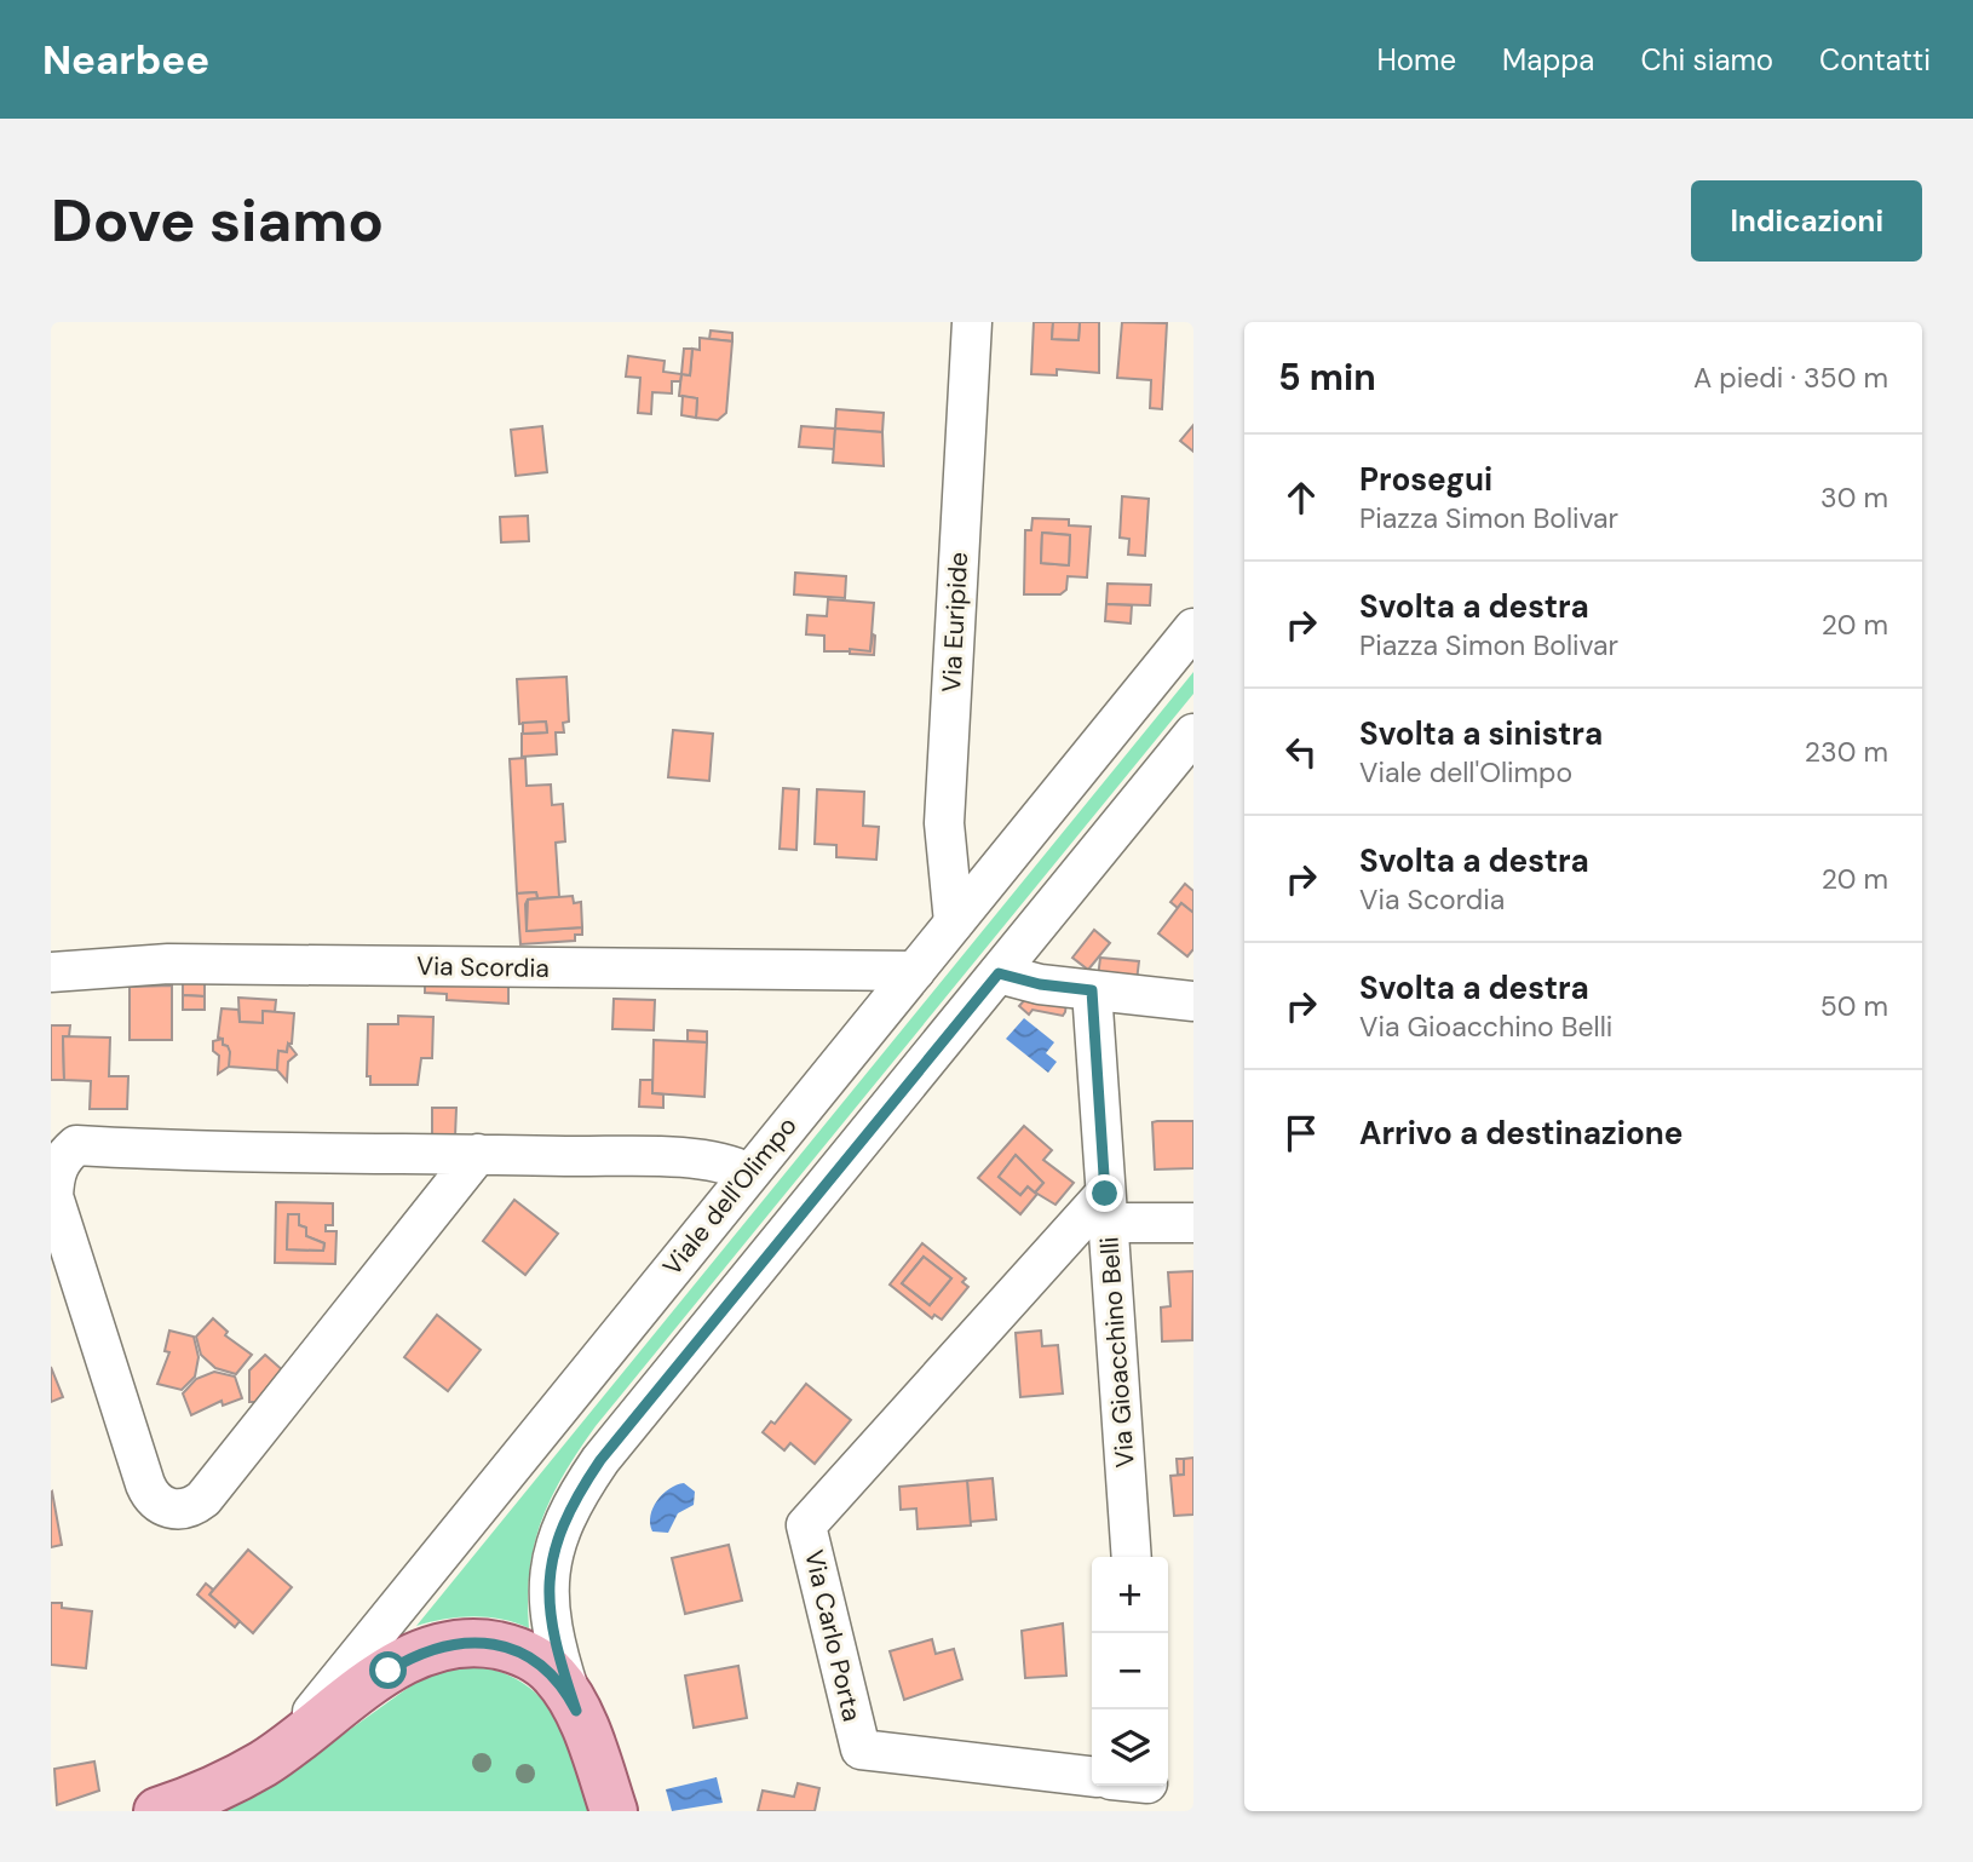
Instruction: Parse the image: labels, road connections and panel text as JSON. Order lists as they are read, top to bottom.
{
  "streets": {
    "street": [
      "Via Euripide",
      "Via Scordia",
      "Viale dell'Olimpo",
      "Via Gioacchino Belli",
      "Via Carlo Porta"
    ]
  },
  "crossings": [
    ["Via Euripide", "Viale dell'Olimpo"],
    ["Via Scordia", "Viale dell'Olimpo"],
    ["Via Gioacchino Belli", "Via Carlo Porta"]
  ],
  "page": {
    "header": "Nearbee",
    "nav": [
      "Home",
      "Mappa",
      "Chi siamo",
      "Contatti"
    ],
    "buttons": "Indicazioni",
    "title": "Dove siamo",
    "heading": ["5 min", "A piedi · 350 m"],
    "list": [
      ["Prosegui", "Piazza Simon Bolivar", "30 m"],
      ["Svolta a destra", "Piazza Simon Bolivar", "20 m"],
      ["Svolta a sinistra", "Viale dell'Olimpo", "230 m"],
      ["Svolta a destra", "Via Scordia", "20 m"],
      ["Svolta a destra", "Via Gioacchino Belli", "50 m"],
      "Arrivo a destinazione"
    ],
    "map_buttons": ["+", "−"]
  }
}
